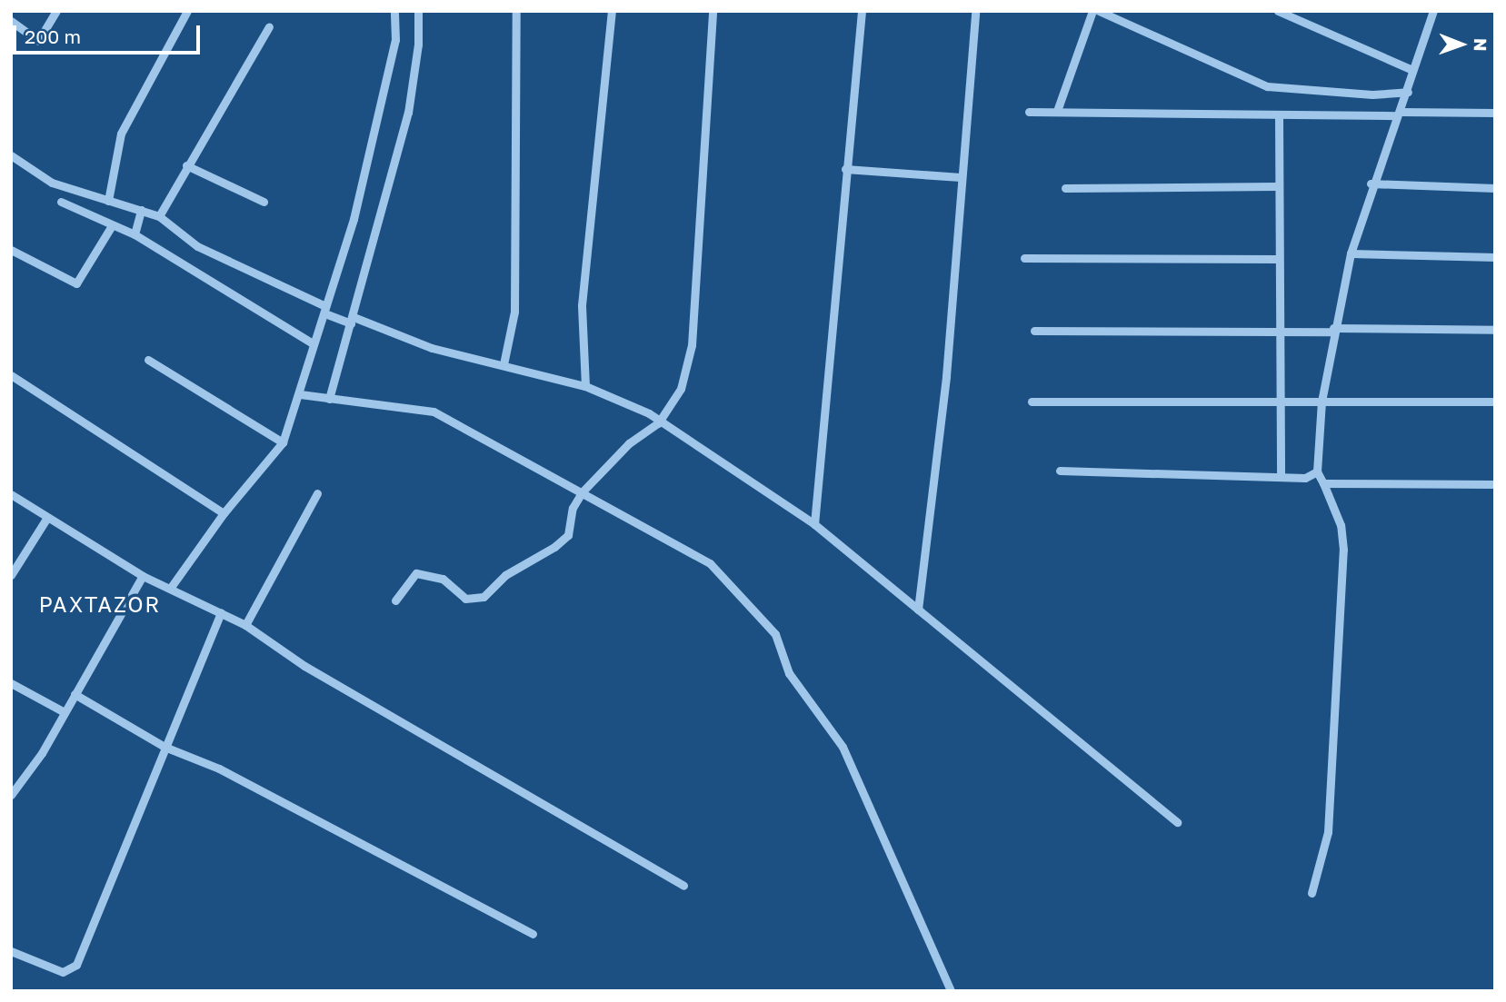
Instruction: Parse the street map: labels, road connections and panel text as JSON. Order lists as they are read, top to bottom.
{
  "districts": ["PAXTAZOR"],
  "scale_bar": "200 m",
  "north": "right"
}
